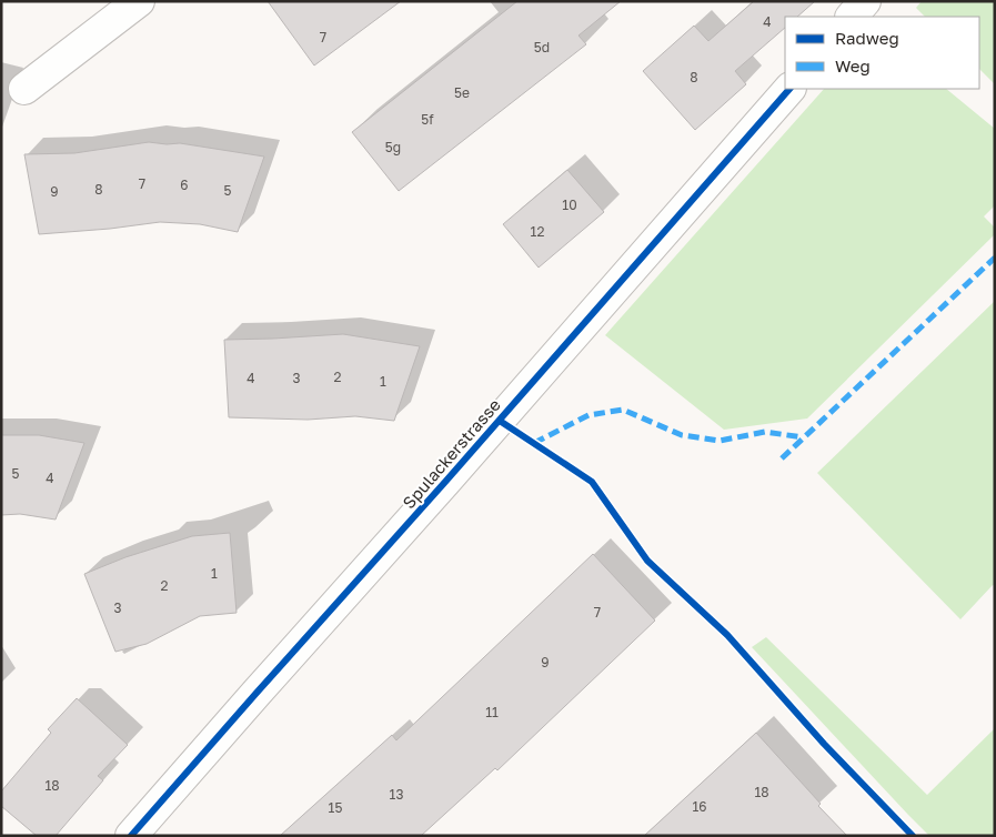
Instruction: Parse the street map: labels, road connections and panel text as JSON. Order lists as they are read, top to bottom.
{
  "streets": {
    "street": ["Spulackerstrasse"]
  },
  "house_numbers": [
    "4",
    "7",
    "5d",
    "8",
    "5e",
    "5f",
    "5g",
    "7",
    "6",
    "8",
    "5",
    "9",
    "10",
    "12",
    "2",
    "4",
    "3",
    "1",
    "5",
    "4",
    "1",
    "2",
    "3",
    "7",
    "9",
    "11",
    "18",
    "18",
    "13",
    "16",
    "15"
  ],
  "legend": ["Radweg", "Weg"]
}
